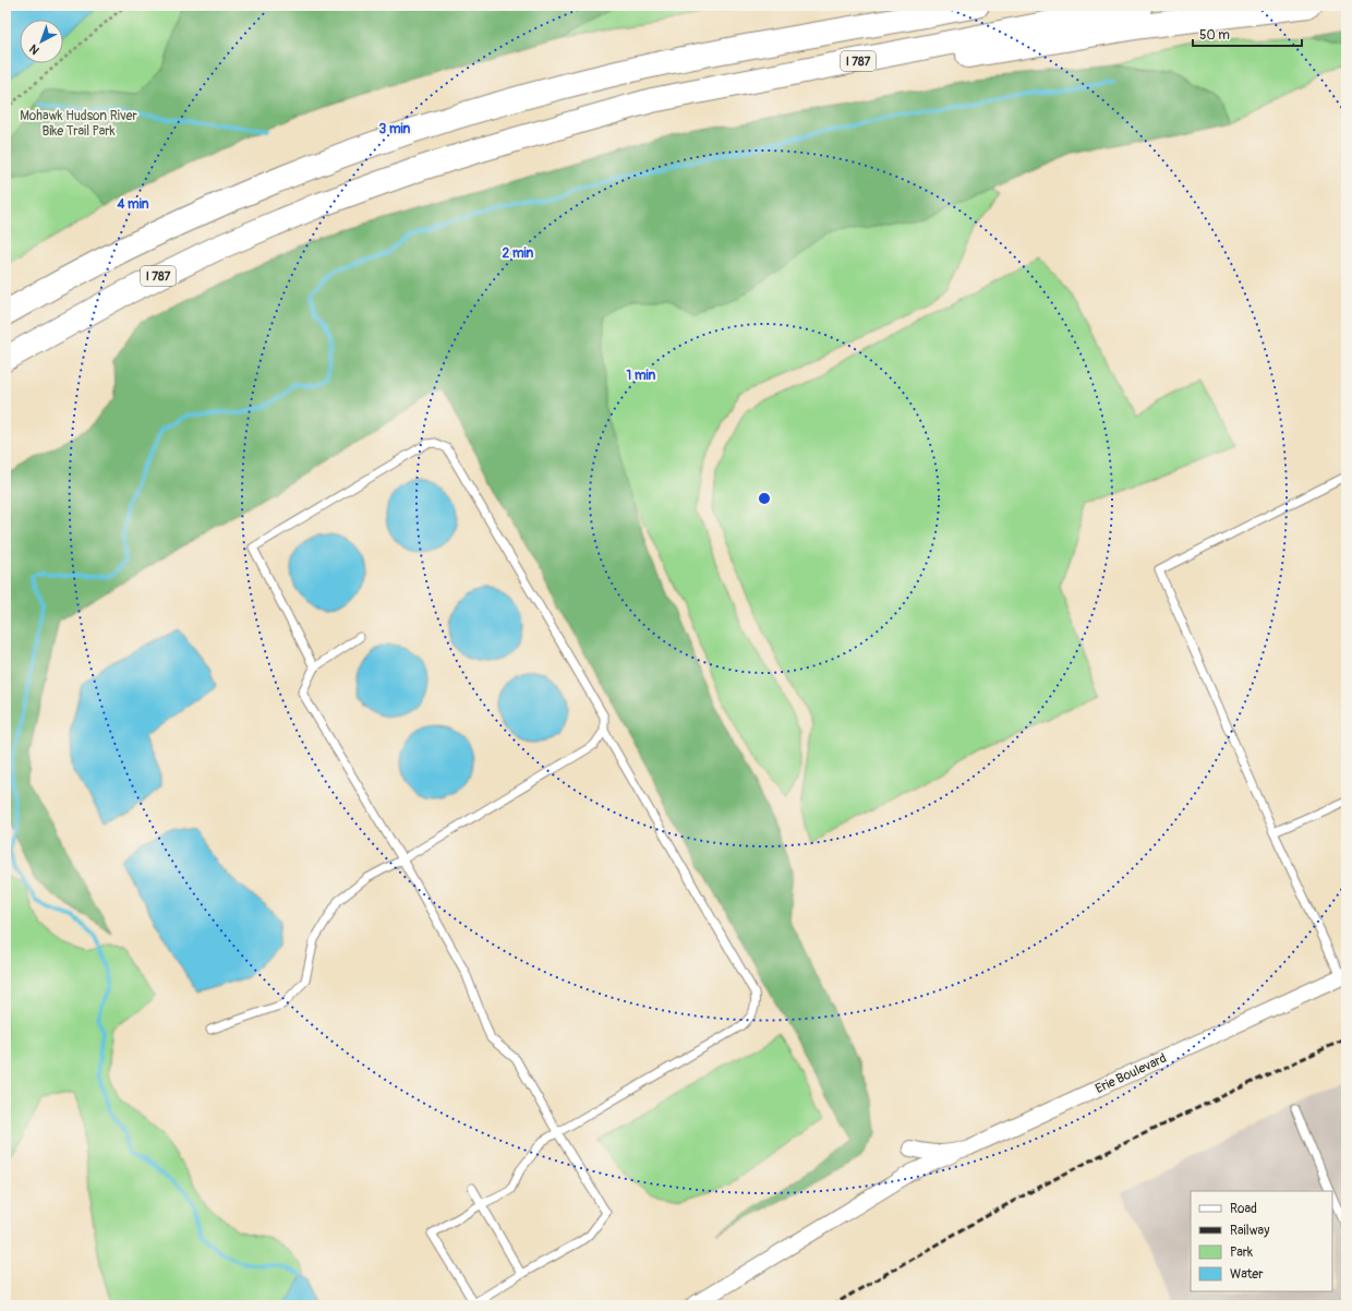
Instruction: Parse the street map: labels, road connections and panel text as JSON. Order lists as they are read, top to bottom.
{
  "streets": {
    "highway": ["I 787"],
    "street": ["Erie Boulevard"]
  },
  "parks": ["Mohawk Hudson River Bike Trail Park"],
  "legend": [
    "Road",
    "Railway",
    "Park",
    "Water"
  ],
  "scale_bar": "50 m",
  "north": "bottom left",
  "rings": [
    "3 min",
    "4 min",
    "2 min",
    "1 min"
  ]
}
